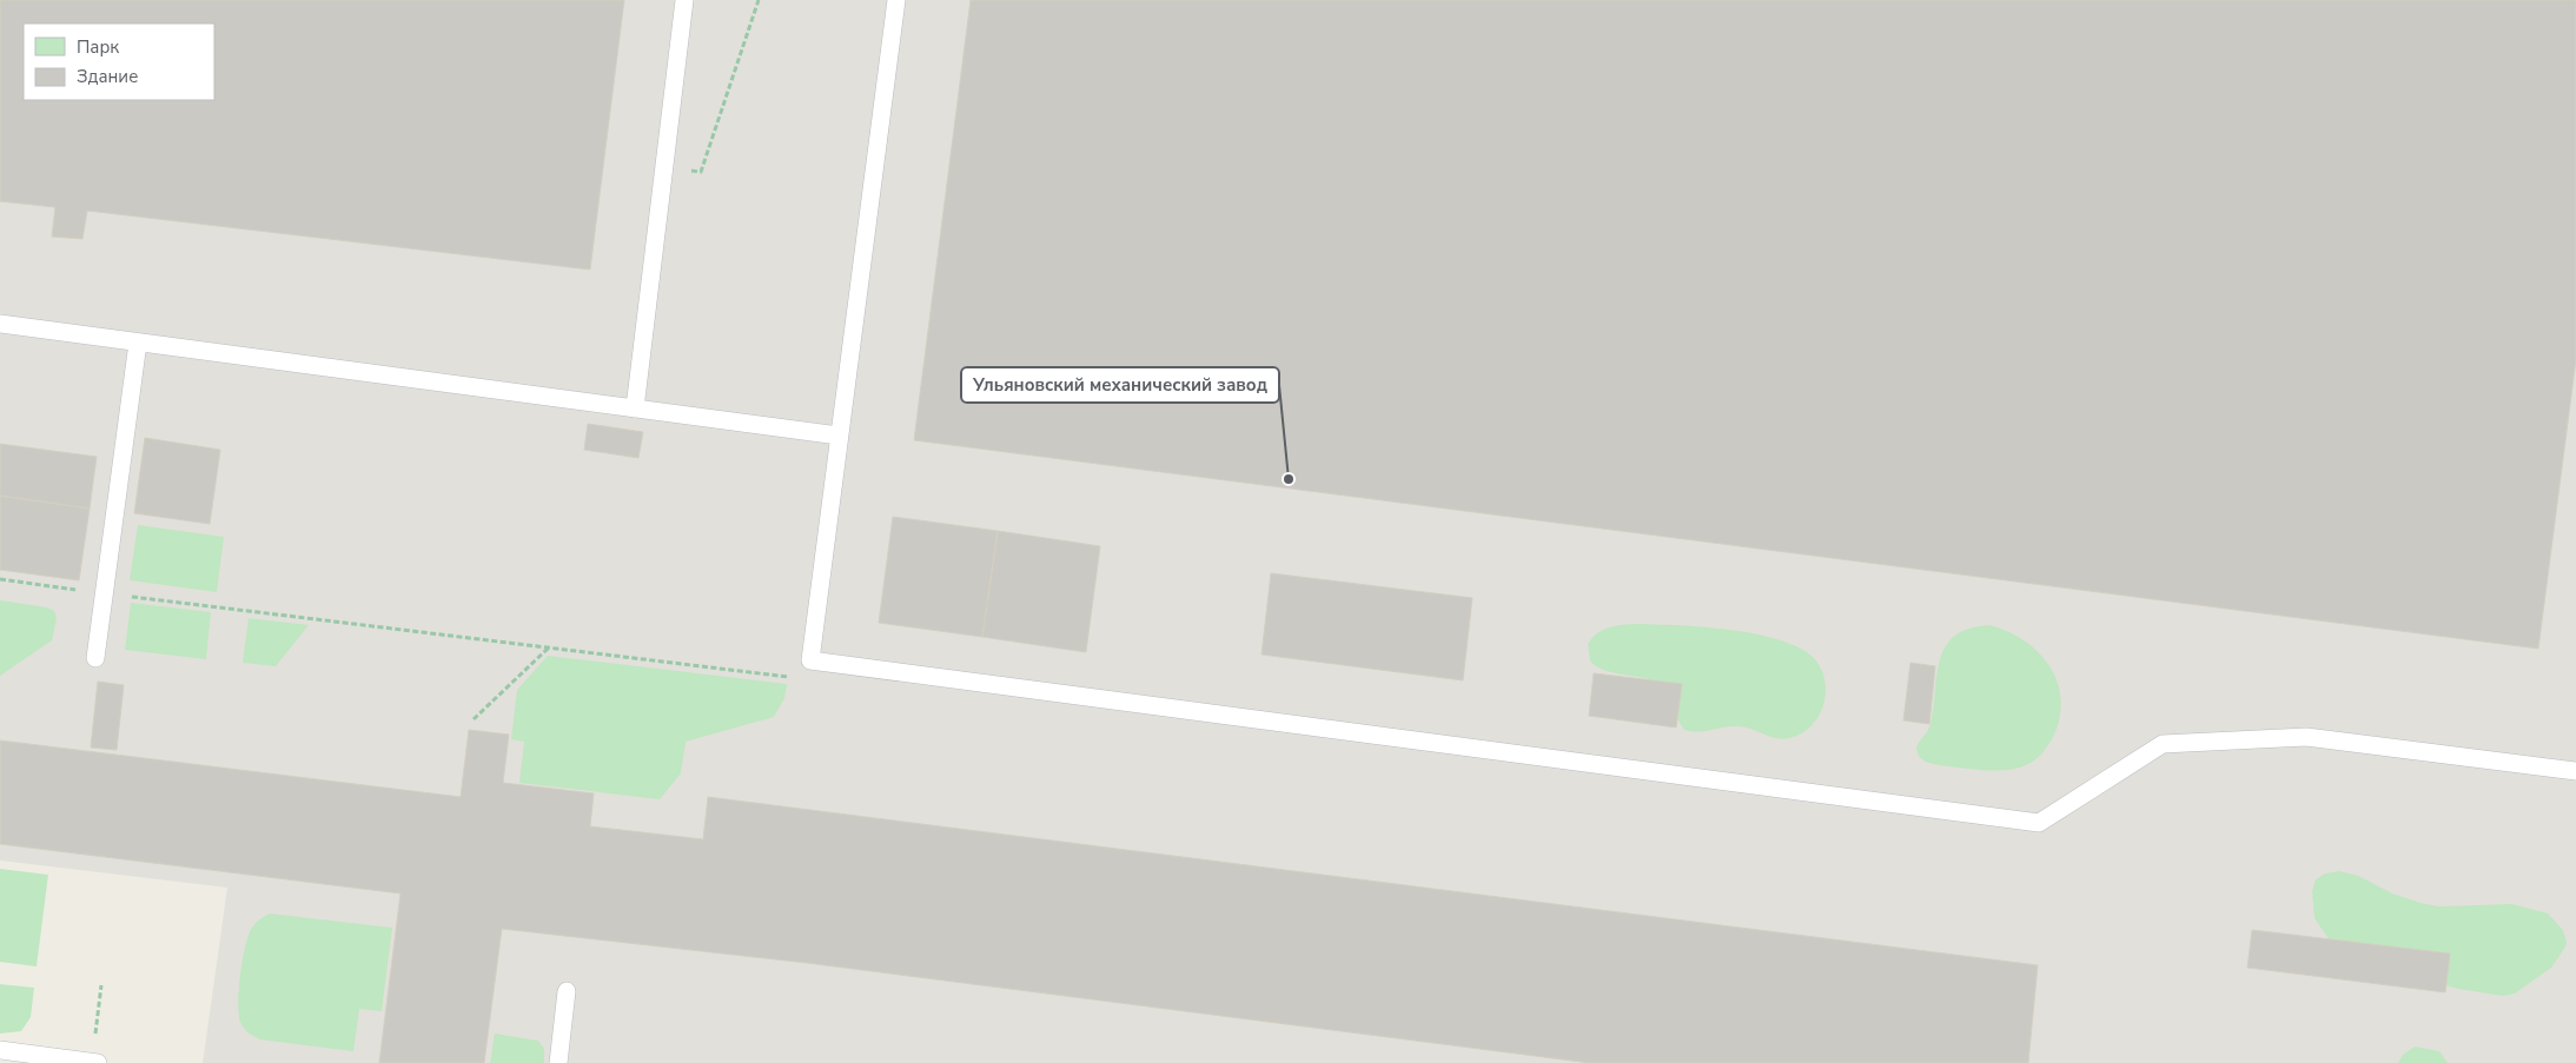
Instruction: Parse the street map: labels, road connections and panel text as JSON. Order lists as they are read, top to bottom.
{
  "places": ["Ульяновский механический завод"],
  "legend": ["Парк", "Здание"]
}
